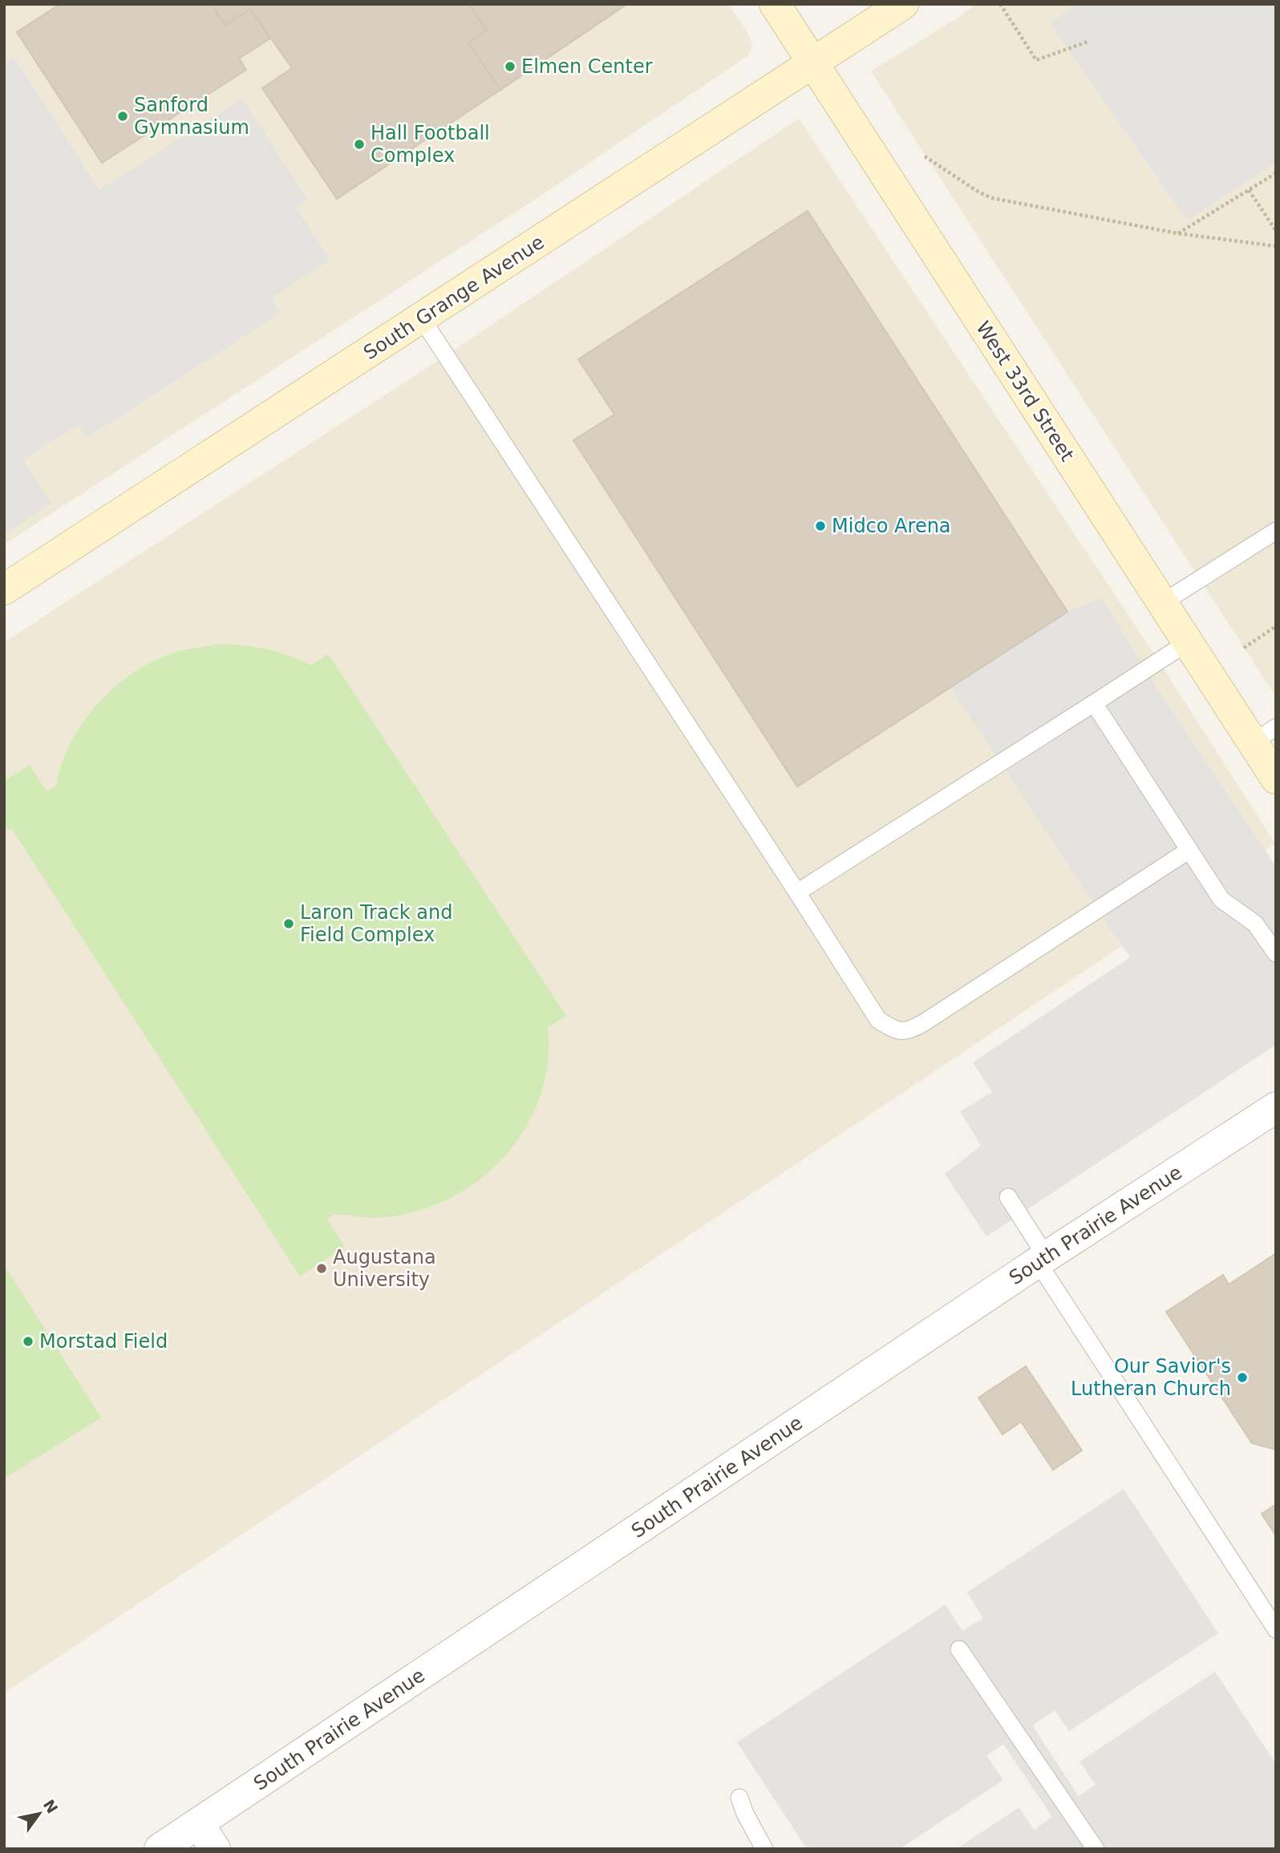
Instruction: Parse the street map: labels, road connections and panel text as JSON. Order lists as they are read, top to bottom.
{
  "streets": {
    "street": ["South Grange Avenue", "West 33rd Street", "South Prairie Avenue"]
  },
  "crossings": [
    ["South Grange Avenue", "West 33rd Street"]
  ],
  "places": [
    "Elmen Center",
    "Sanford Gymnasium",
    "Hall Football Complex",
    "Midco Arena",
    "Laron Track and Field Complex",
    "Augustana University",
    "Morstad Field",
    "Our Savior's Lutheran Church"
  ],
  "north": "top right"
}
